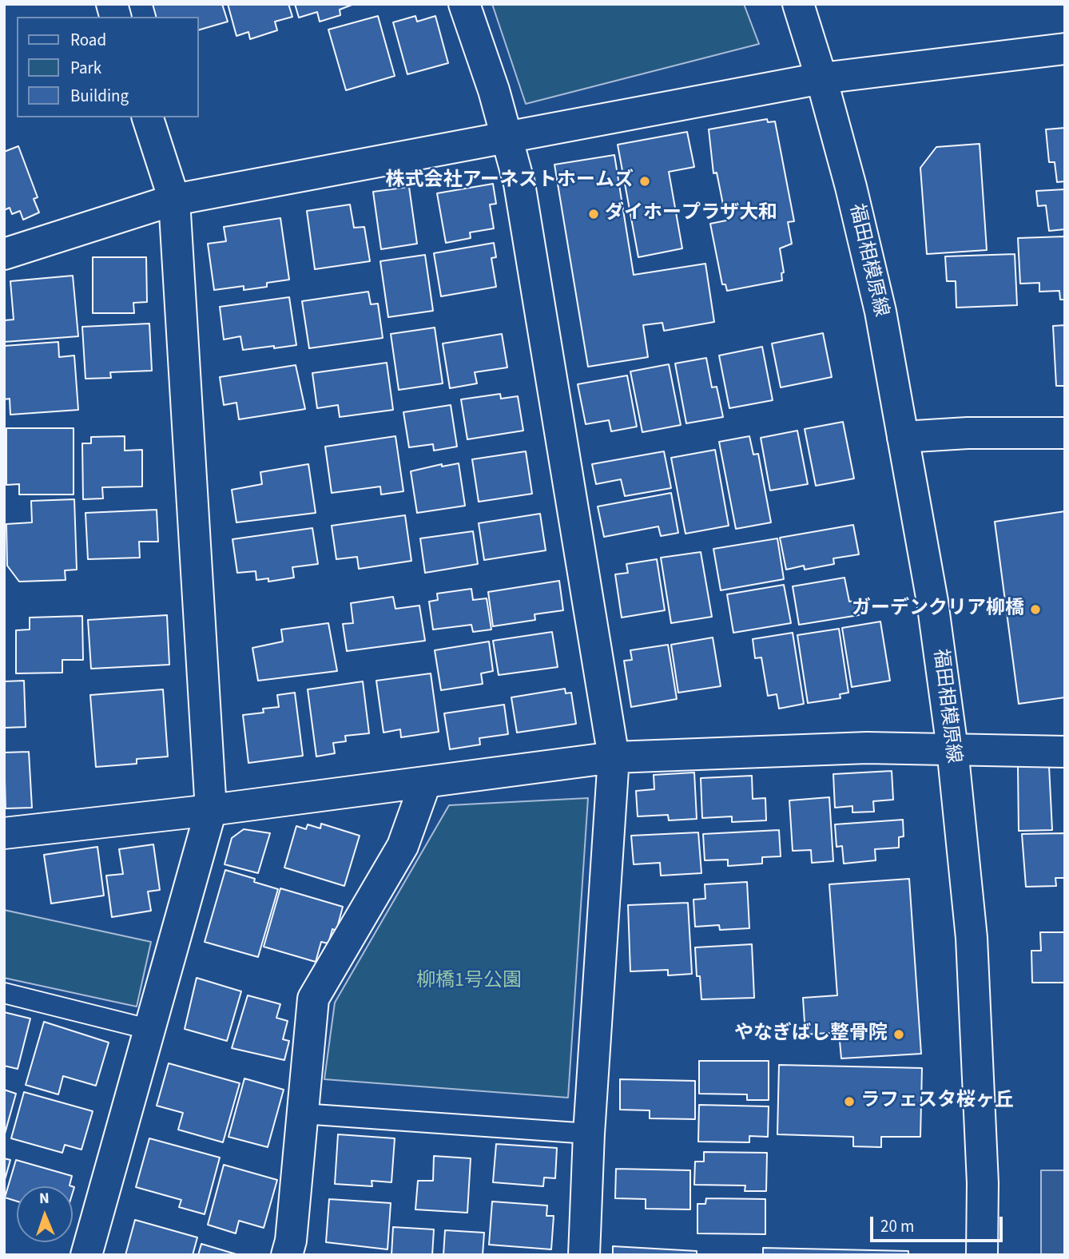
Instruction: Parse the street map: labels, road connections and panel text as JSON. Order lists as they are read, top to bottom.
{
  "streets": {
    "street": ["福田相模原線"]
  },
  "parks": ["柳橋1号公園"],
  "places": [
    "株式会社アーネストホームズ",
    "ダイホープラザ大和",
    "ガーデンクリア柳橋",
    "やなぎばし整骨院",
    "ラフェスタ桜ヶ丘"
  ],
  "legend": ["Road", "Park", "Building"],
  "scale_bar": "20 m",
  "north": "top"
}
